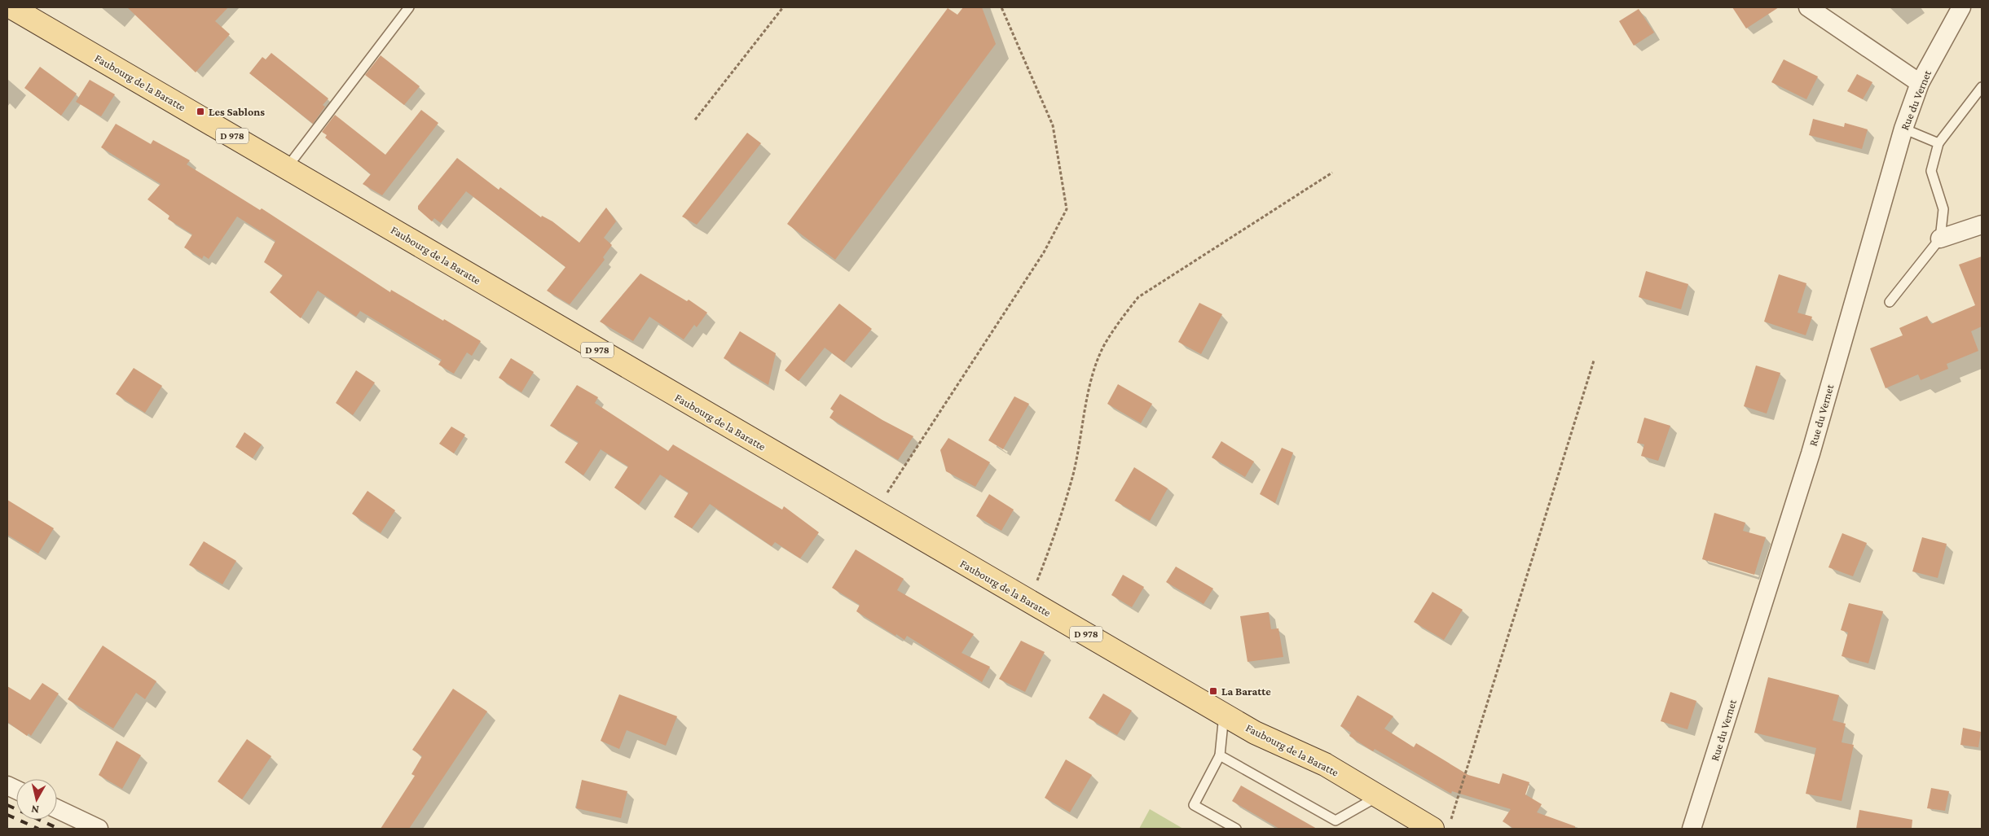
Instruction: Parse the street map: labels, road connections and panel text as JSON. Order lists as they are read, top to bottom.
{
  "streets": {
    "main road": ["Faubourg de la Baratte", "D 978"],
    "street": ["Rue du Vernet"]
  },
  "places": {
    "transit": ["Les Sablons", "La Baratte"]
  },
  "north": "bottom"
}
